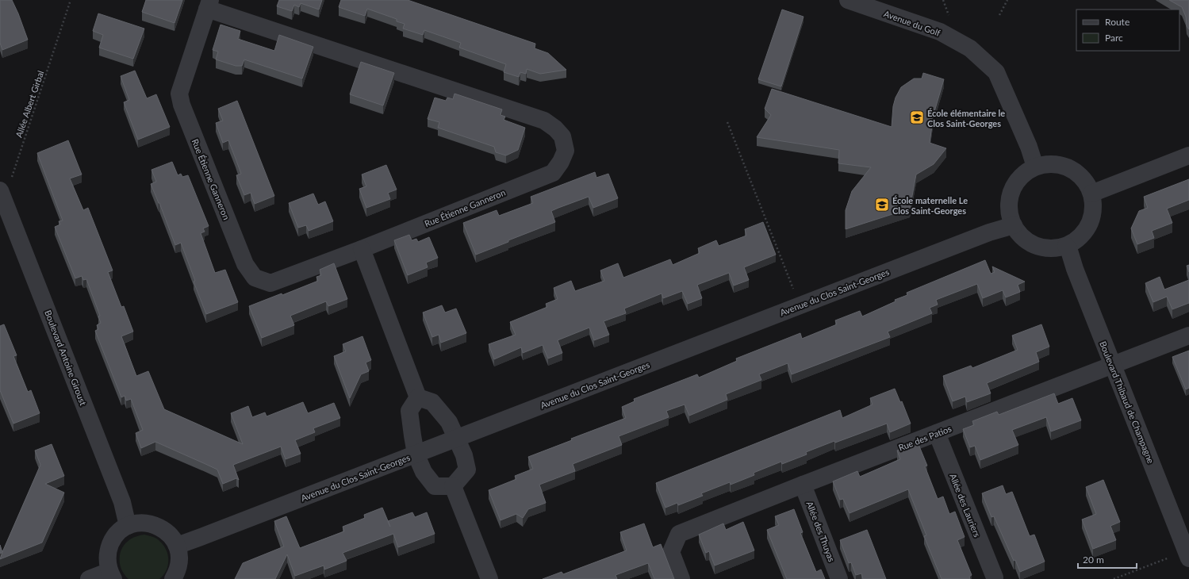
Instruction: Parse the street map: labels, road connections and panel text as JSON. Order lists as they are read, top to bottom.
{
  "streets": {
    "street": [
      "Avenue du Golf",
      "Rue Étienne Ganneron",
      "Avenue du Clos Saint-Georges",
      "Boulevard Antoine Giroust",
      "Boulevard Thibaud de Champagne",
      "Rue des Patios",
      "Allée des Lauriers",
      "Allée des Thuyas"
    ],
    "path": ["Allée Albert Girbal"]
  },
  "crossings": [
    ["Avenue du Golf", "Avenue du Clos Saint-Georges"],
    ["Avenue du Golf", "Boulevard Thibaud de Champagne"],
    ["Allée Albert Girbal", "Boulevard Antoine Giroust"],
    ["Avenue du Clos Saint-Georges", "Boulevard Thibaud de Champagne"],
    ["Boulevard Thibaud de Champagne", "Rue des Patios"],
    ["Rue des Patios", "Allée des Lauriers"],
    ["Rue des Patios", "Allée des Thuyas"]
  ],
  "places": {
    "school or university": ["École élémentaire le Clos Saint-Georges", "École maternelle Le Clos Saint-Georges"]
  },
  "legend": ["Route", "Parc"],
  "scale_bar": "20 m"
}
